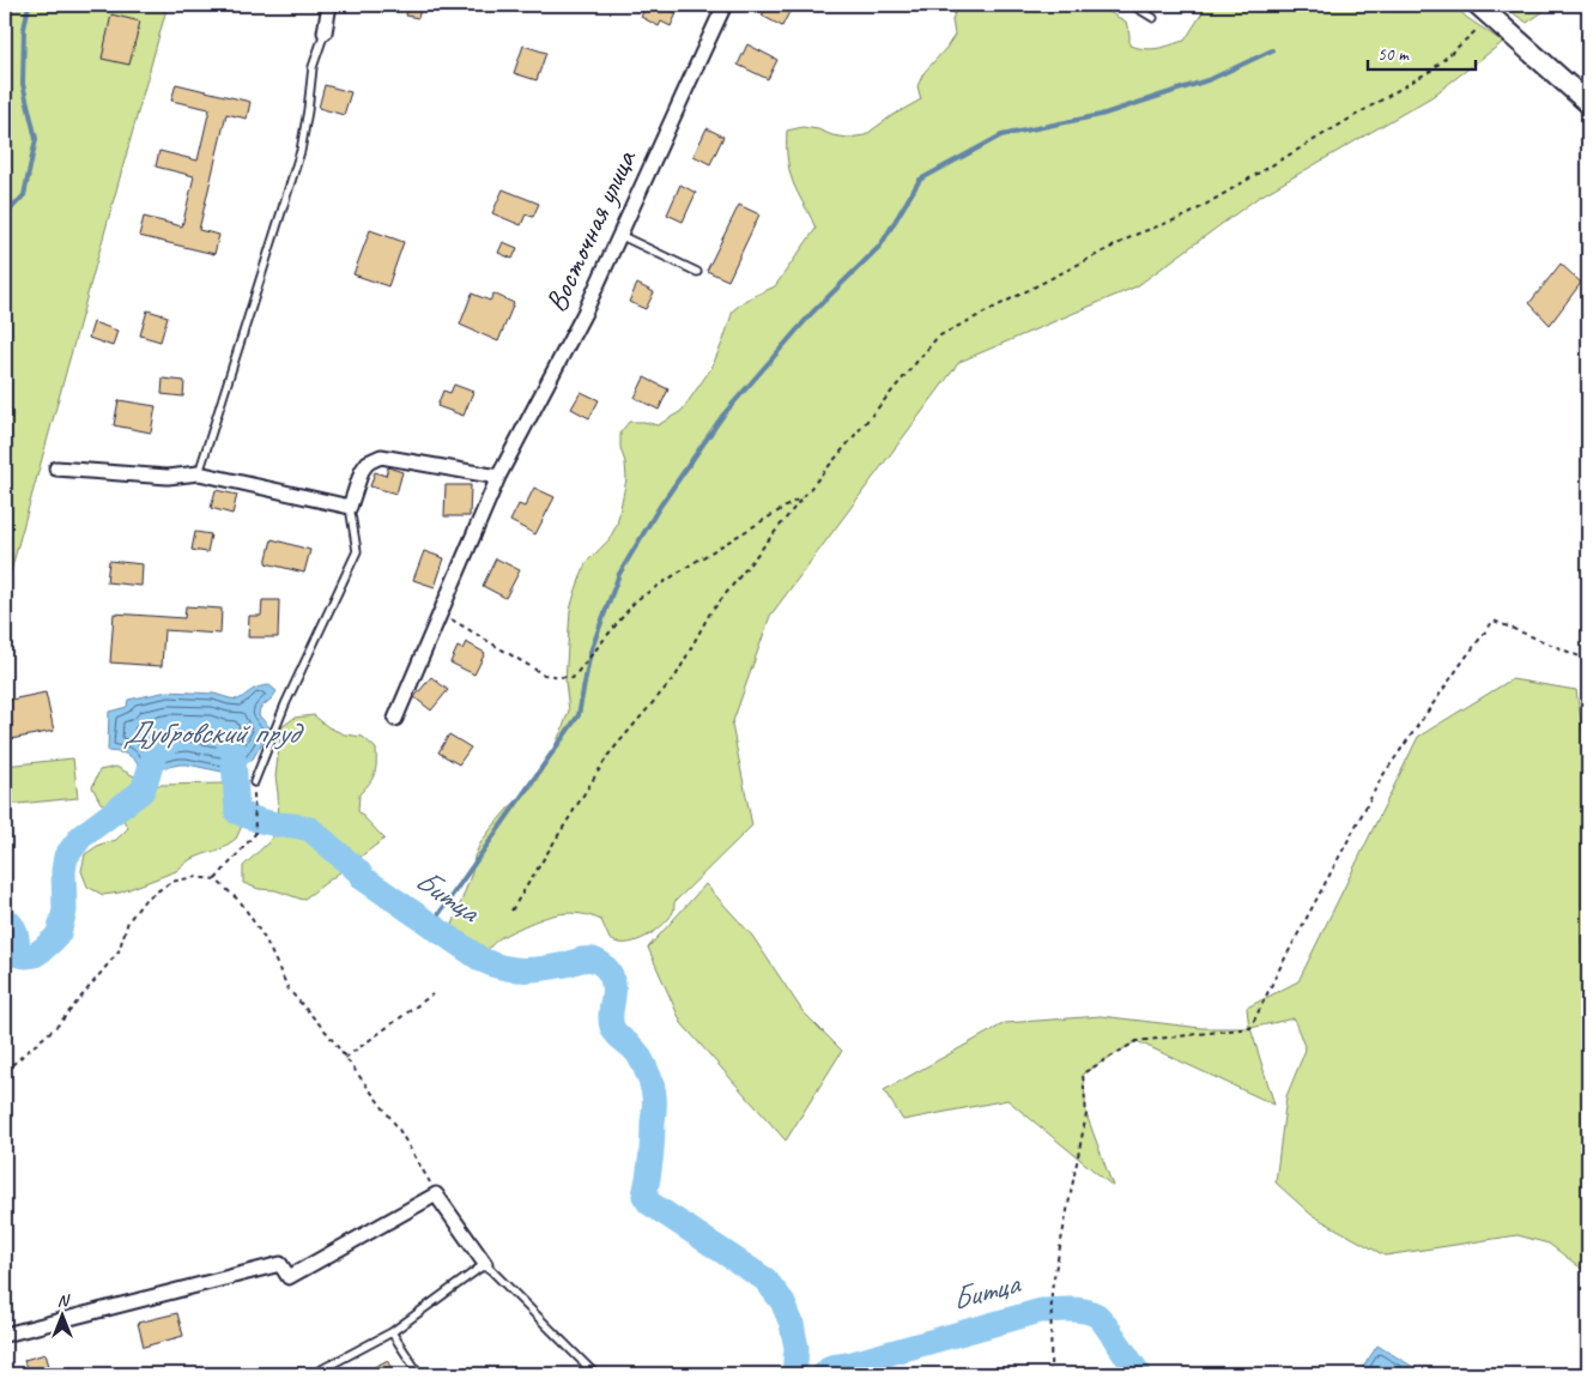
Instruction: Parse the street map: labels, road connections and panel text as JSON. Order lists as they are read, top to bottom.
{
  "streets": {
    "street": ["Восточная улица"]
  },
  "water": ["Дубровский пруд", "Битца"],
  "scale_bar": "50 m",
  "north": "top"
}
